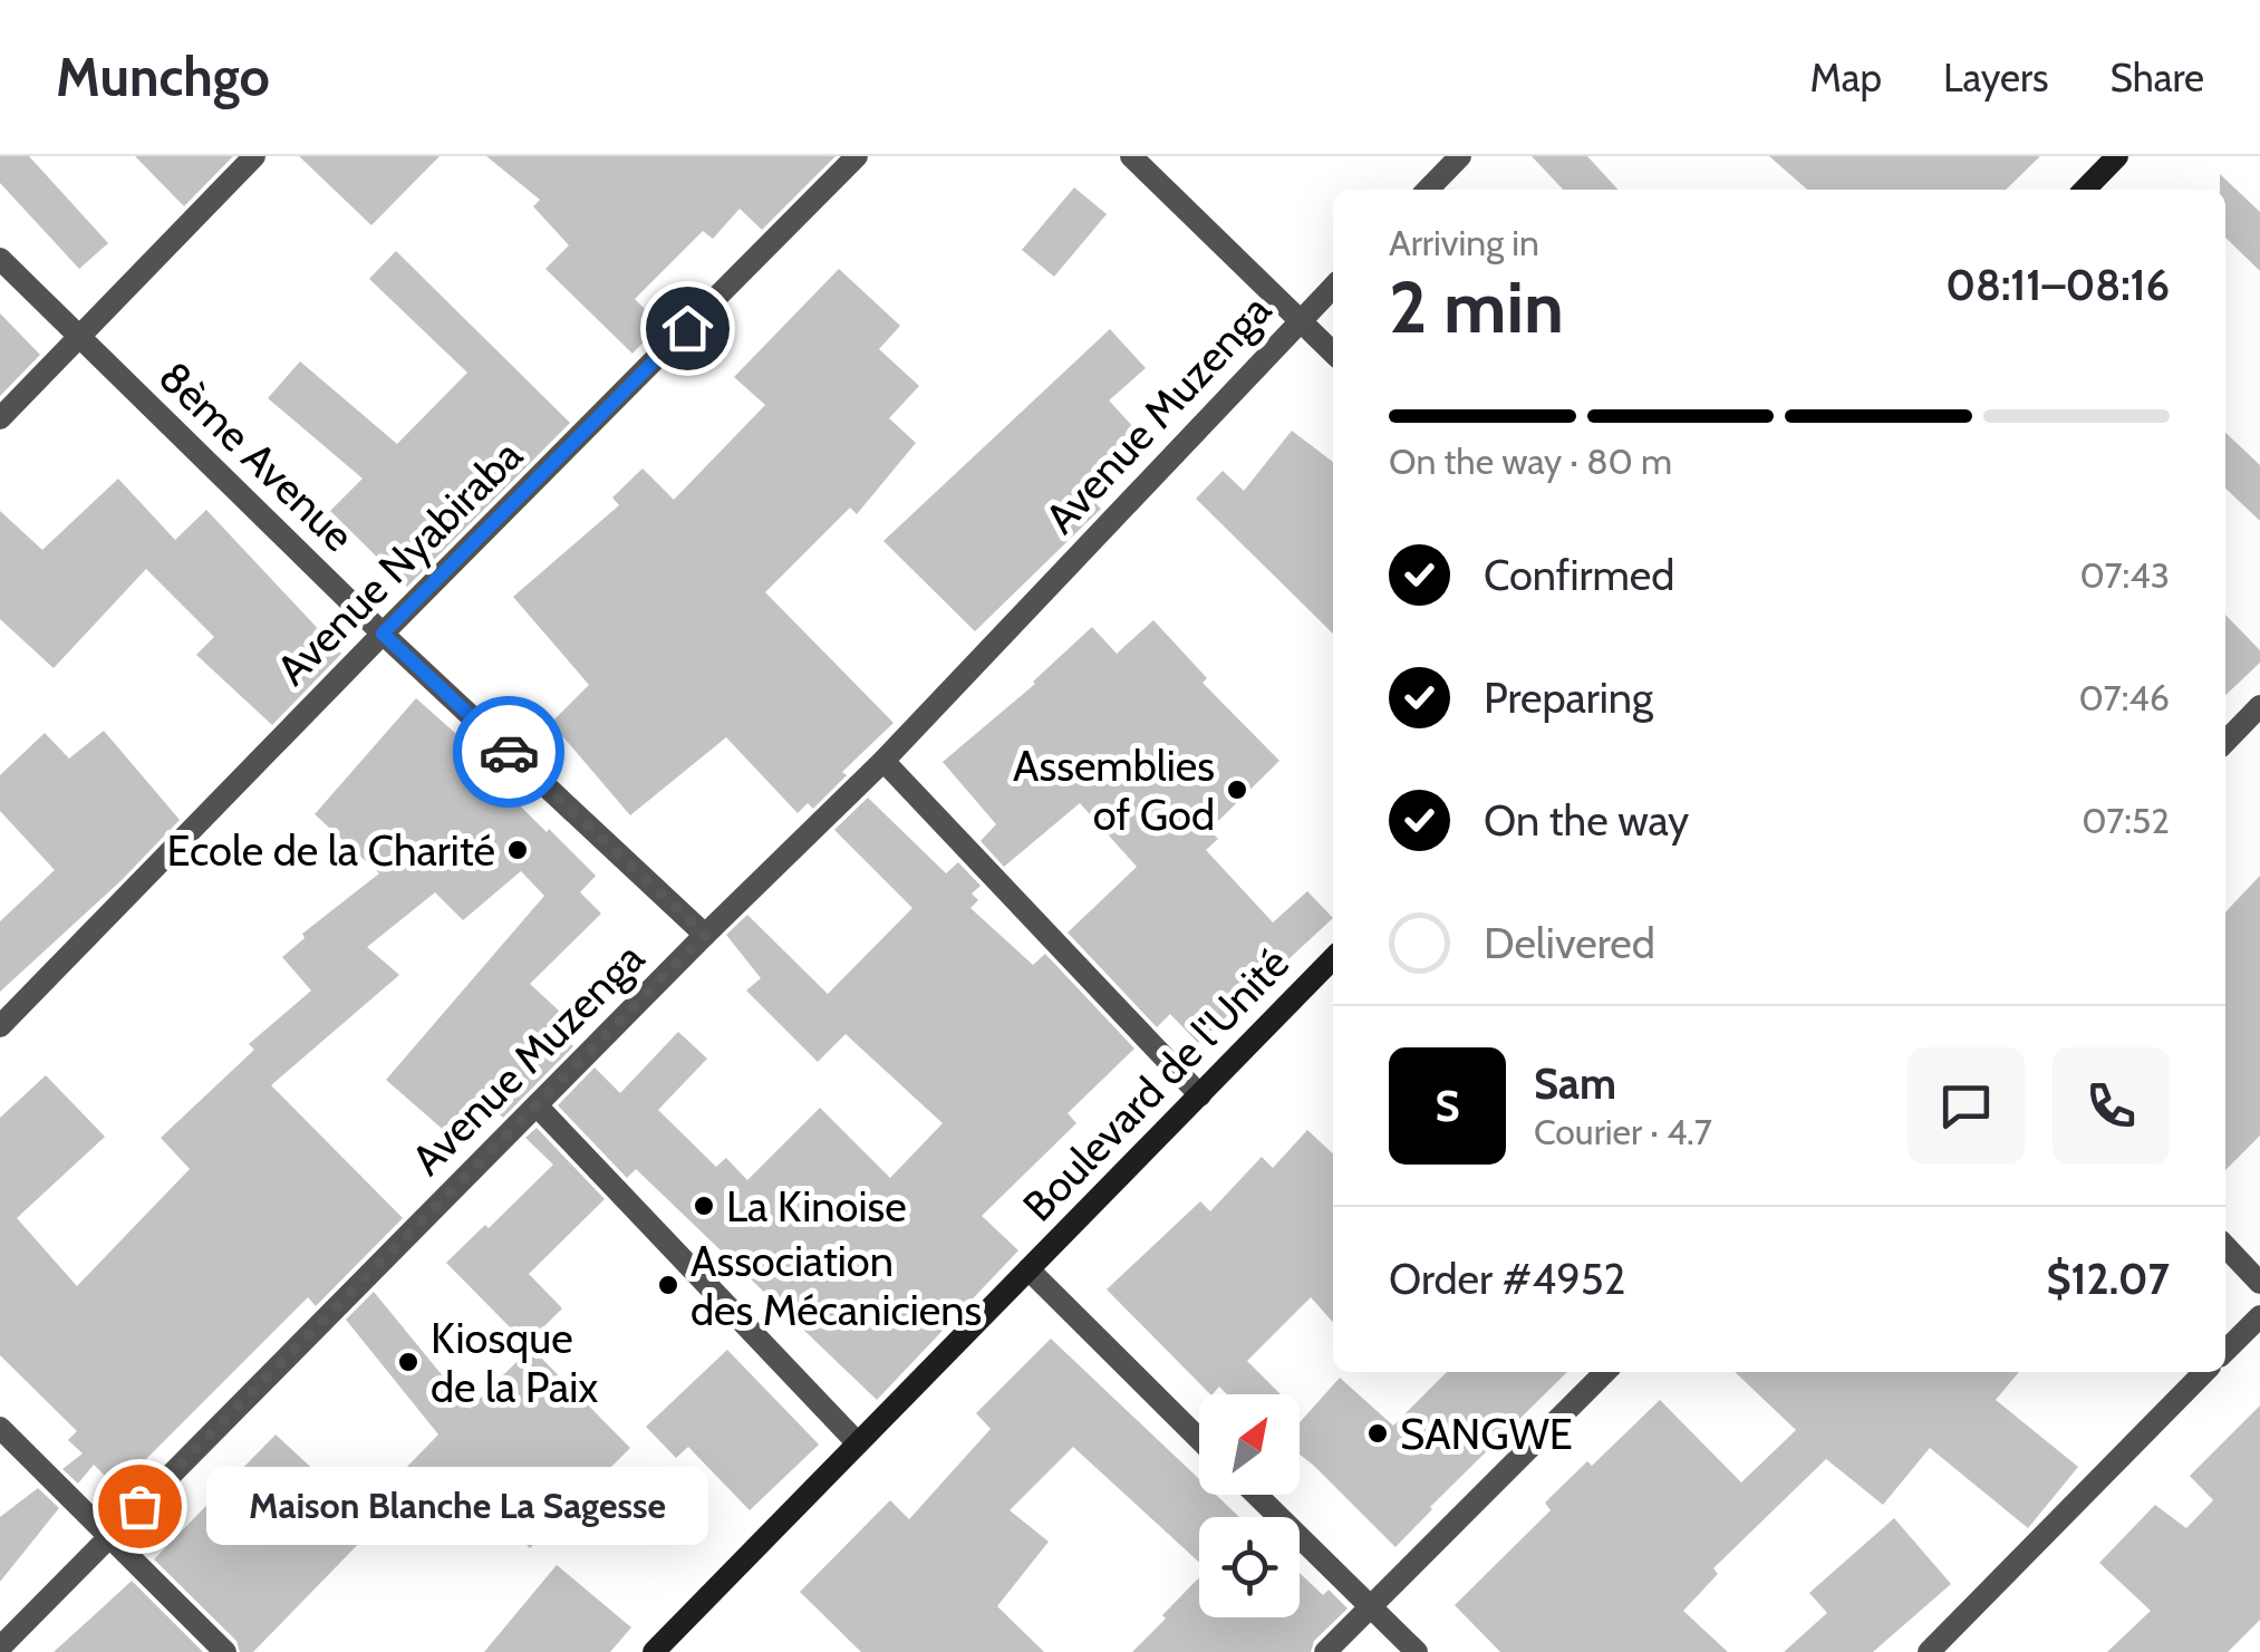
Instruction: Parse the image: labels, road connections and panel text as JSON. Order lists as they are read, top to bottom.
{
  "streets": {
    "street": [
      "Avenue Muzenga",
      "8ème Avenue",
      "Avenue Nyabiraba",
      "Boulevard de l'Unité"
    ]
  },
  "crossings": [
    ["Avenue Muzenga", "8ème Avenue"],
    ["8ème Avenue", "Avenue Nyabiraba"]
  ],
  "places": [
    "Assemblies of God",
    "Ecole de la Charité",
    "La Kinoise",
    "Association des Mécaniciens",
    "Kiosque de la Paix",
    "SANGWE",
    "Maison Blanche La Sagesse"
  ],
  "north": "top right",
  "page": {
    "header": "Munchgo",
    "nav": ["Map", "Layers", "Share"],
    "heading": ["2 min", "Arriving in", "08:11–08:16"],
    "panel": [
      "Sam",
      "Courier · 4.7",
      "Order #4952",
      "$12.07"
    ],
    "bar": "On the way · 80 m",
    "list": [
      ["Confirmed", "07:43"],
      ["Preparing", "07:46"],
      ["On the way", "07:52"],
      "Delivered"
    ],
    "round": "S",
    "bubble": "Maison Blanche La Sagesse"
  }
}
